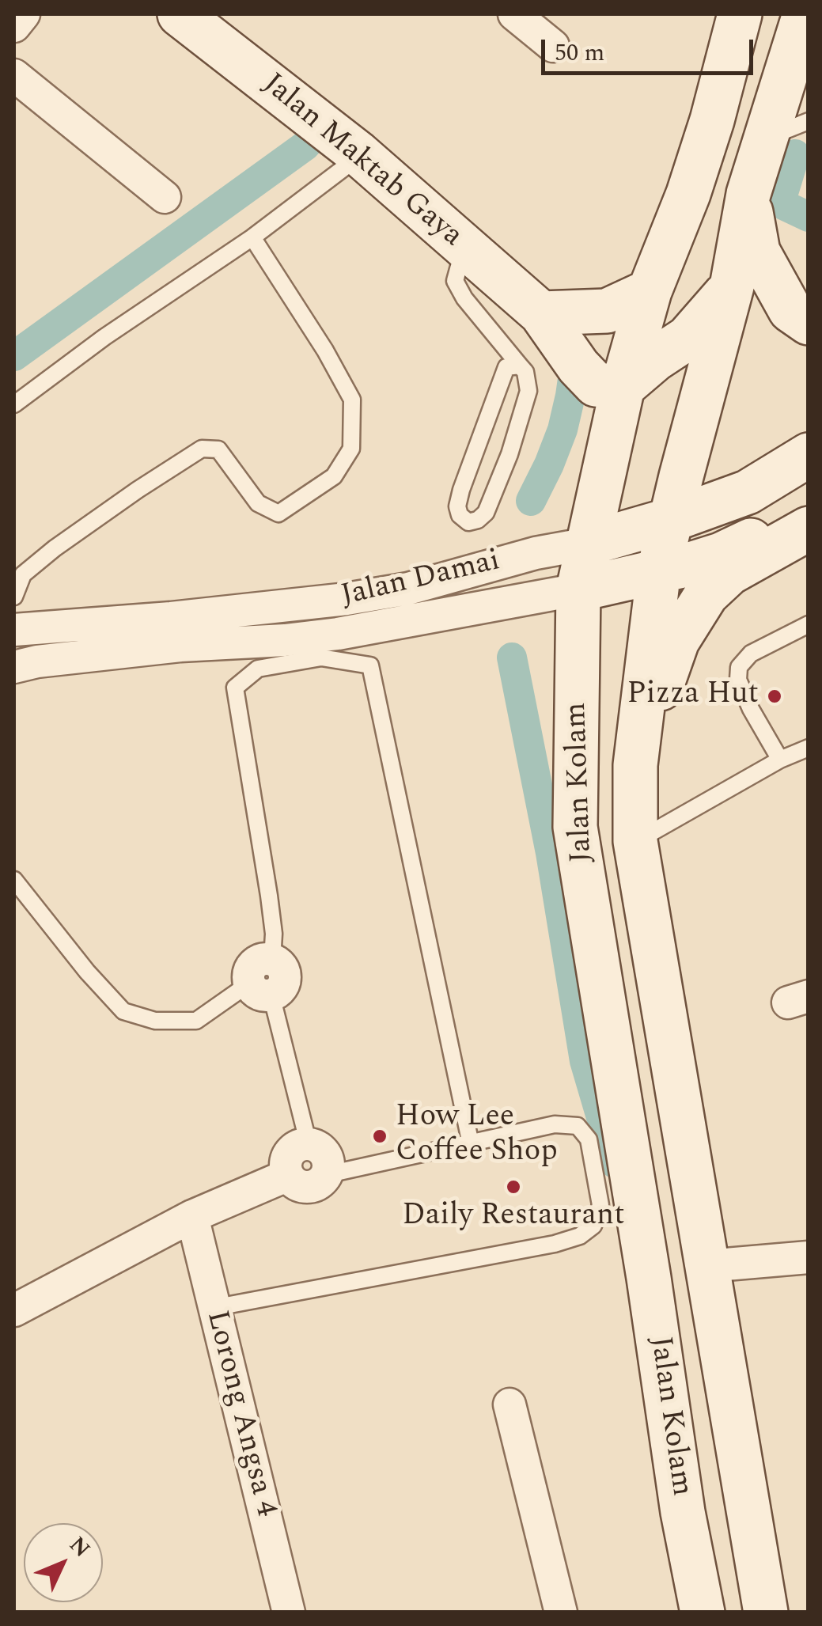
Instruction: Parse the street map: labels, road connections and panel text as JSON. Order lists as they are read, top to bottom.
{
  "streets": {
    "main road": ["Jalan Maktab Gaya", "Jalan Damai", "Jalan Kolam"],
    "street": ["Lorong Angsa 4"]
  },
  "crossings": [
    ["Jalan Maktab Gaya", "Jalan Kolam"],
    ["Jalan Damai", "Jalan Kolam"]
  ],
  "places": ["Pizza Hut", "How Lee Coffee Shop", "Daily Restaurant"],
  "scale_bar": "50 m",
  "north": "top right"
}
